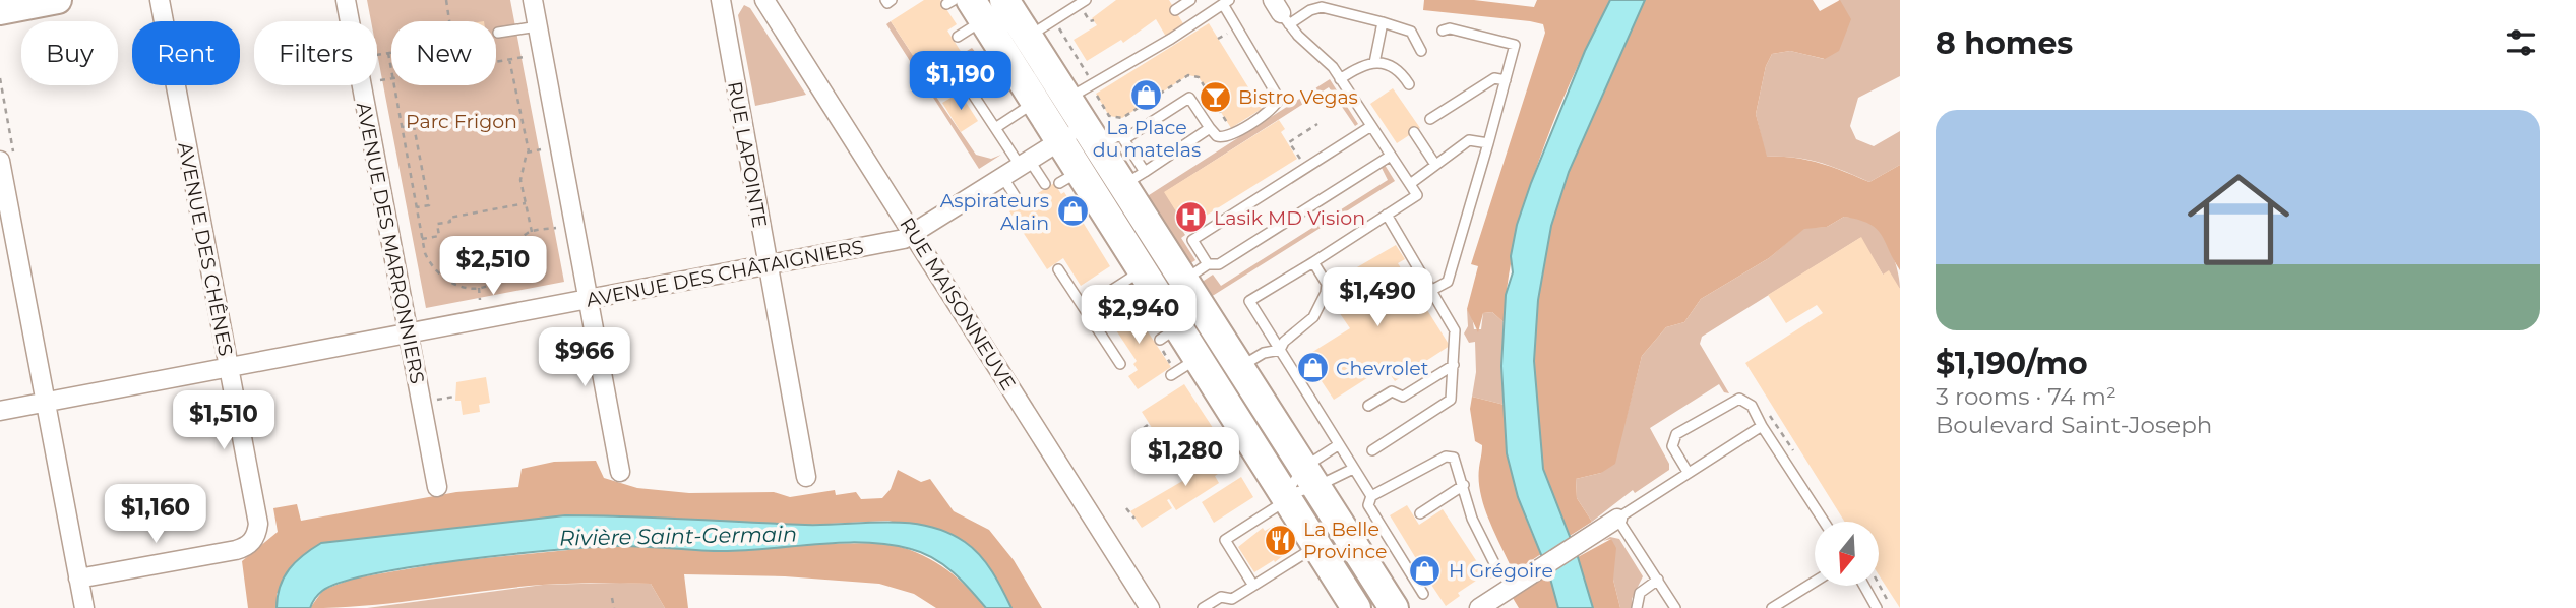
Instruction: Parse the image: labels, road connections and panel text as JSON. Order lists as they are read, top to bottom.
{
  "streets": {
    "street": [
      "RUE LAPOINTE",
      "AVENUE DES MARRONNIERS",
      "AVENUE DES CHÊNES",
      "AVENUE DES CHÂTAIGNIERS",
      "RUE MAISONNEUVE"
    ]
  },
  "crossings": [
    ["RUE LAPOINTE", "AVENUE DES CHÂTAIGNIERS"],
    ["AVENUE DES MARRONNIERS", "AVENUE DES CHÂTAIGNIERS"],
    ["AVENUE DES CHÊNES", "AVENUE DES CHÂTAIGNIERS"],
    ["AVENUE DES CHÂTAIGNIERS", "RUE MAISONNEUVE"]
  ],
  "water": ["Rivière Saint-Germain"],
  "parks": ["Parc Frigon"],
  "places": {
    "shop": [
      "La Place du matelas",
      "Aspirateurs Alain",
      "Chevrolet",
      "H Grégoire"
    ],
    "bar": ["Bistro Vegas"],
    "hospital": ["Lasik MD Vision"],
    "restaurant": ["La Belle Province"]
  },
  "north": "bottom",
  "page": {
    "heading": "8 homes",
    "chip": [
      "Buy",
      "Rent",
      "Filters",
      "New"
    ],
    "price": [
      "$1,190",
      "$2,510",
      "$1,490",
      "$2,940",
      "$966",
      "$1,510",
      "$1,280",
      "$1,160"
    ],
    "list": [
      {
        "name": "$1,190/mo",
        "note": "3 rooms · 74 m² · Boulevard Saint-Joseph"
      }
    ]
  }
}
